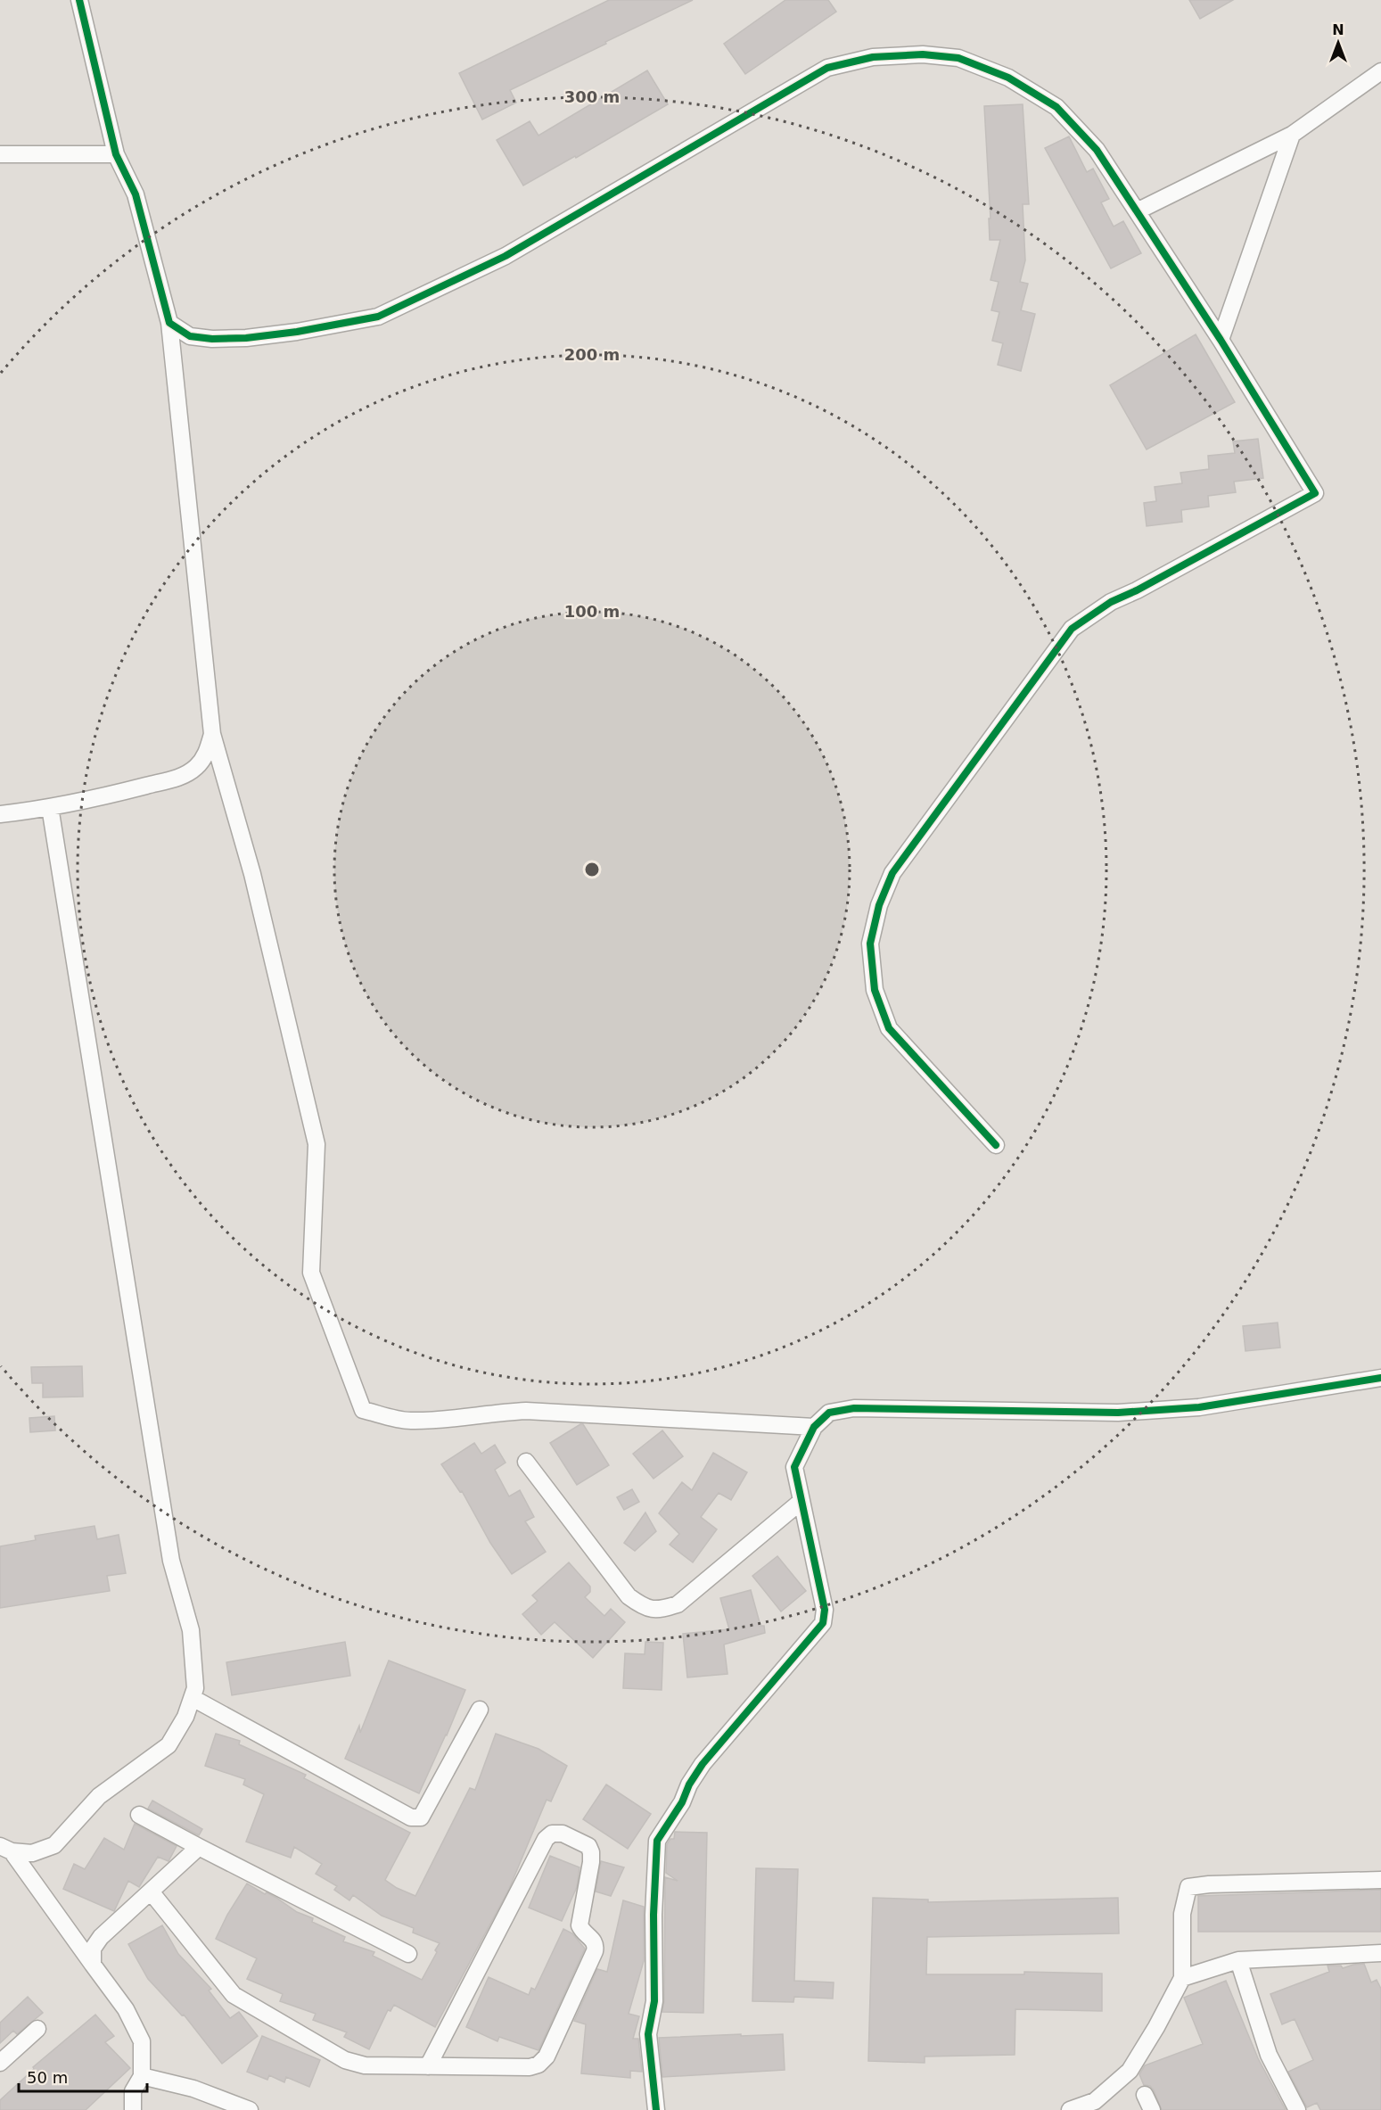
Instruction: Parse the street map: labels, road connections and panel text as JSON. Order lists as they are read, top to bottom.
{
  "scale_bar": "50 m",
  "north": "top",
  "rings": ["300 m", "200 m", "100 m"]
}
